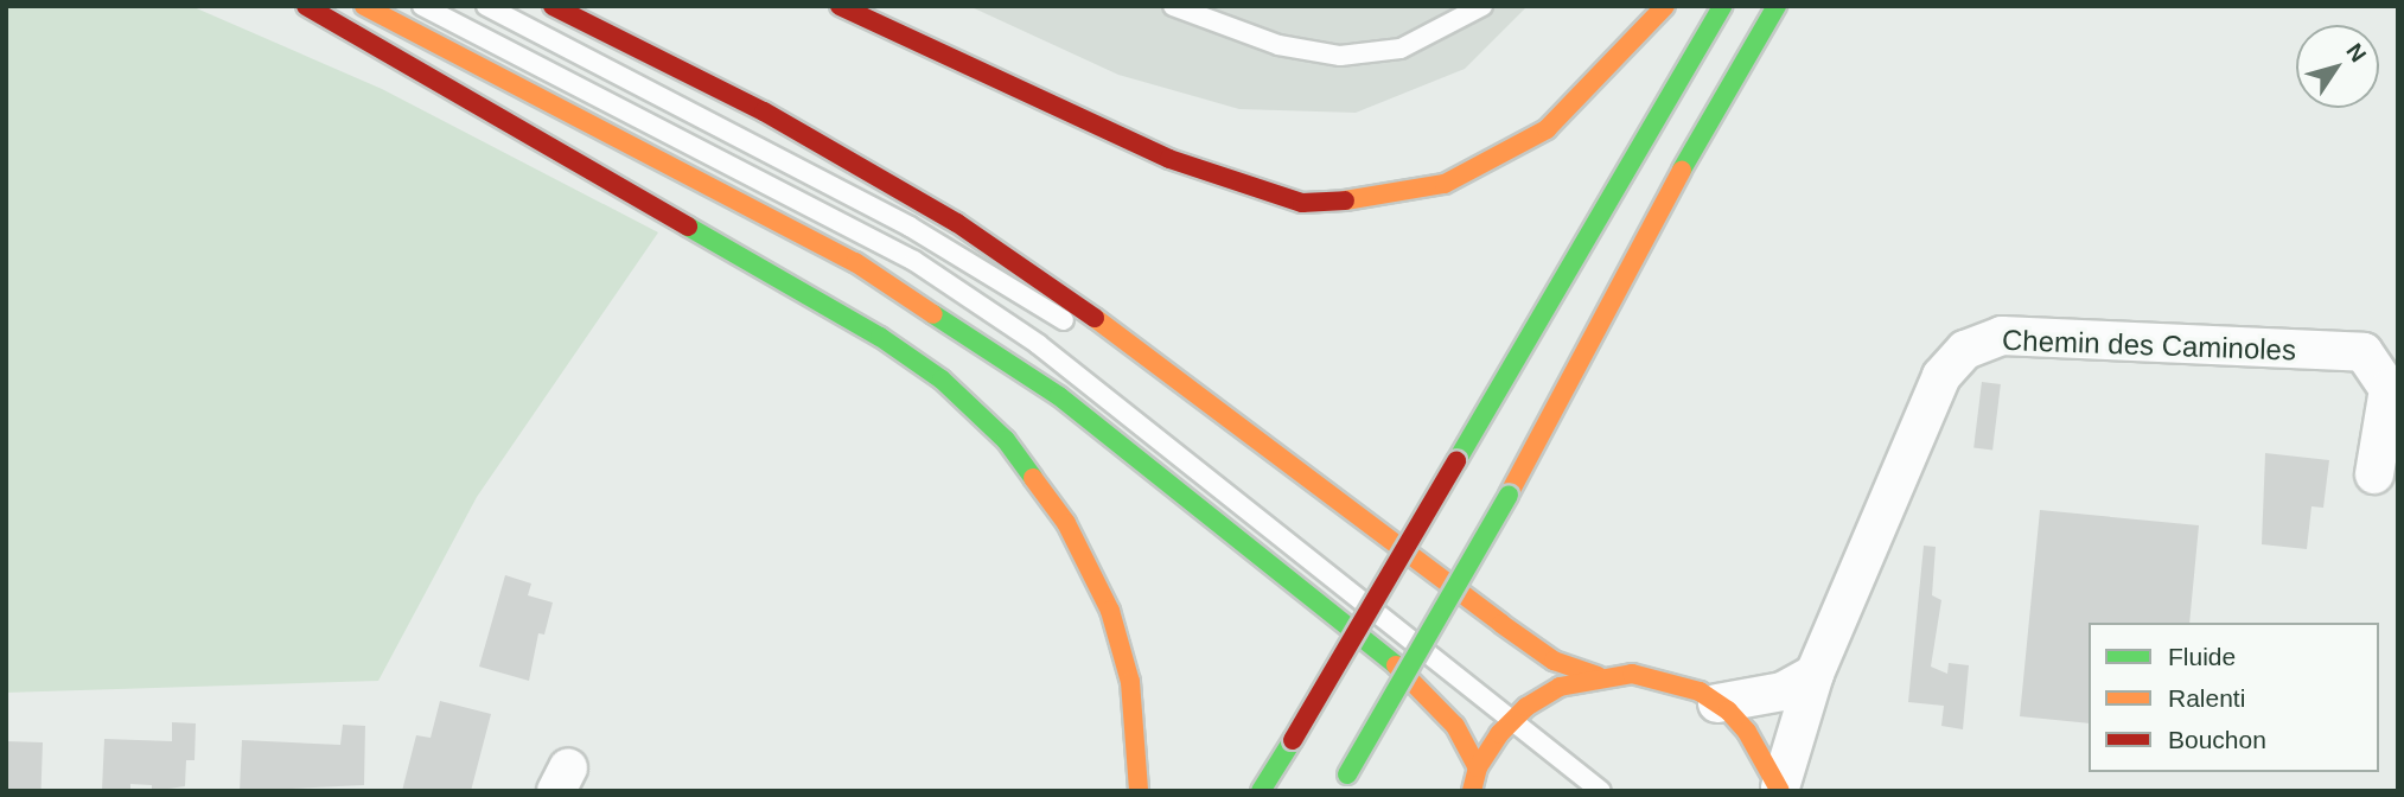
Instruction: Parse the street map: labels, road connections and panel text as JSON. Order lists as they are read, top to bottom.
{
  "streets": {
    "street": ["Chemin des Caminoles"]
  },
  "legend": ["Fluide", "Ralenti", "Bouchon"],
  "north": "top right"
}
